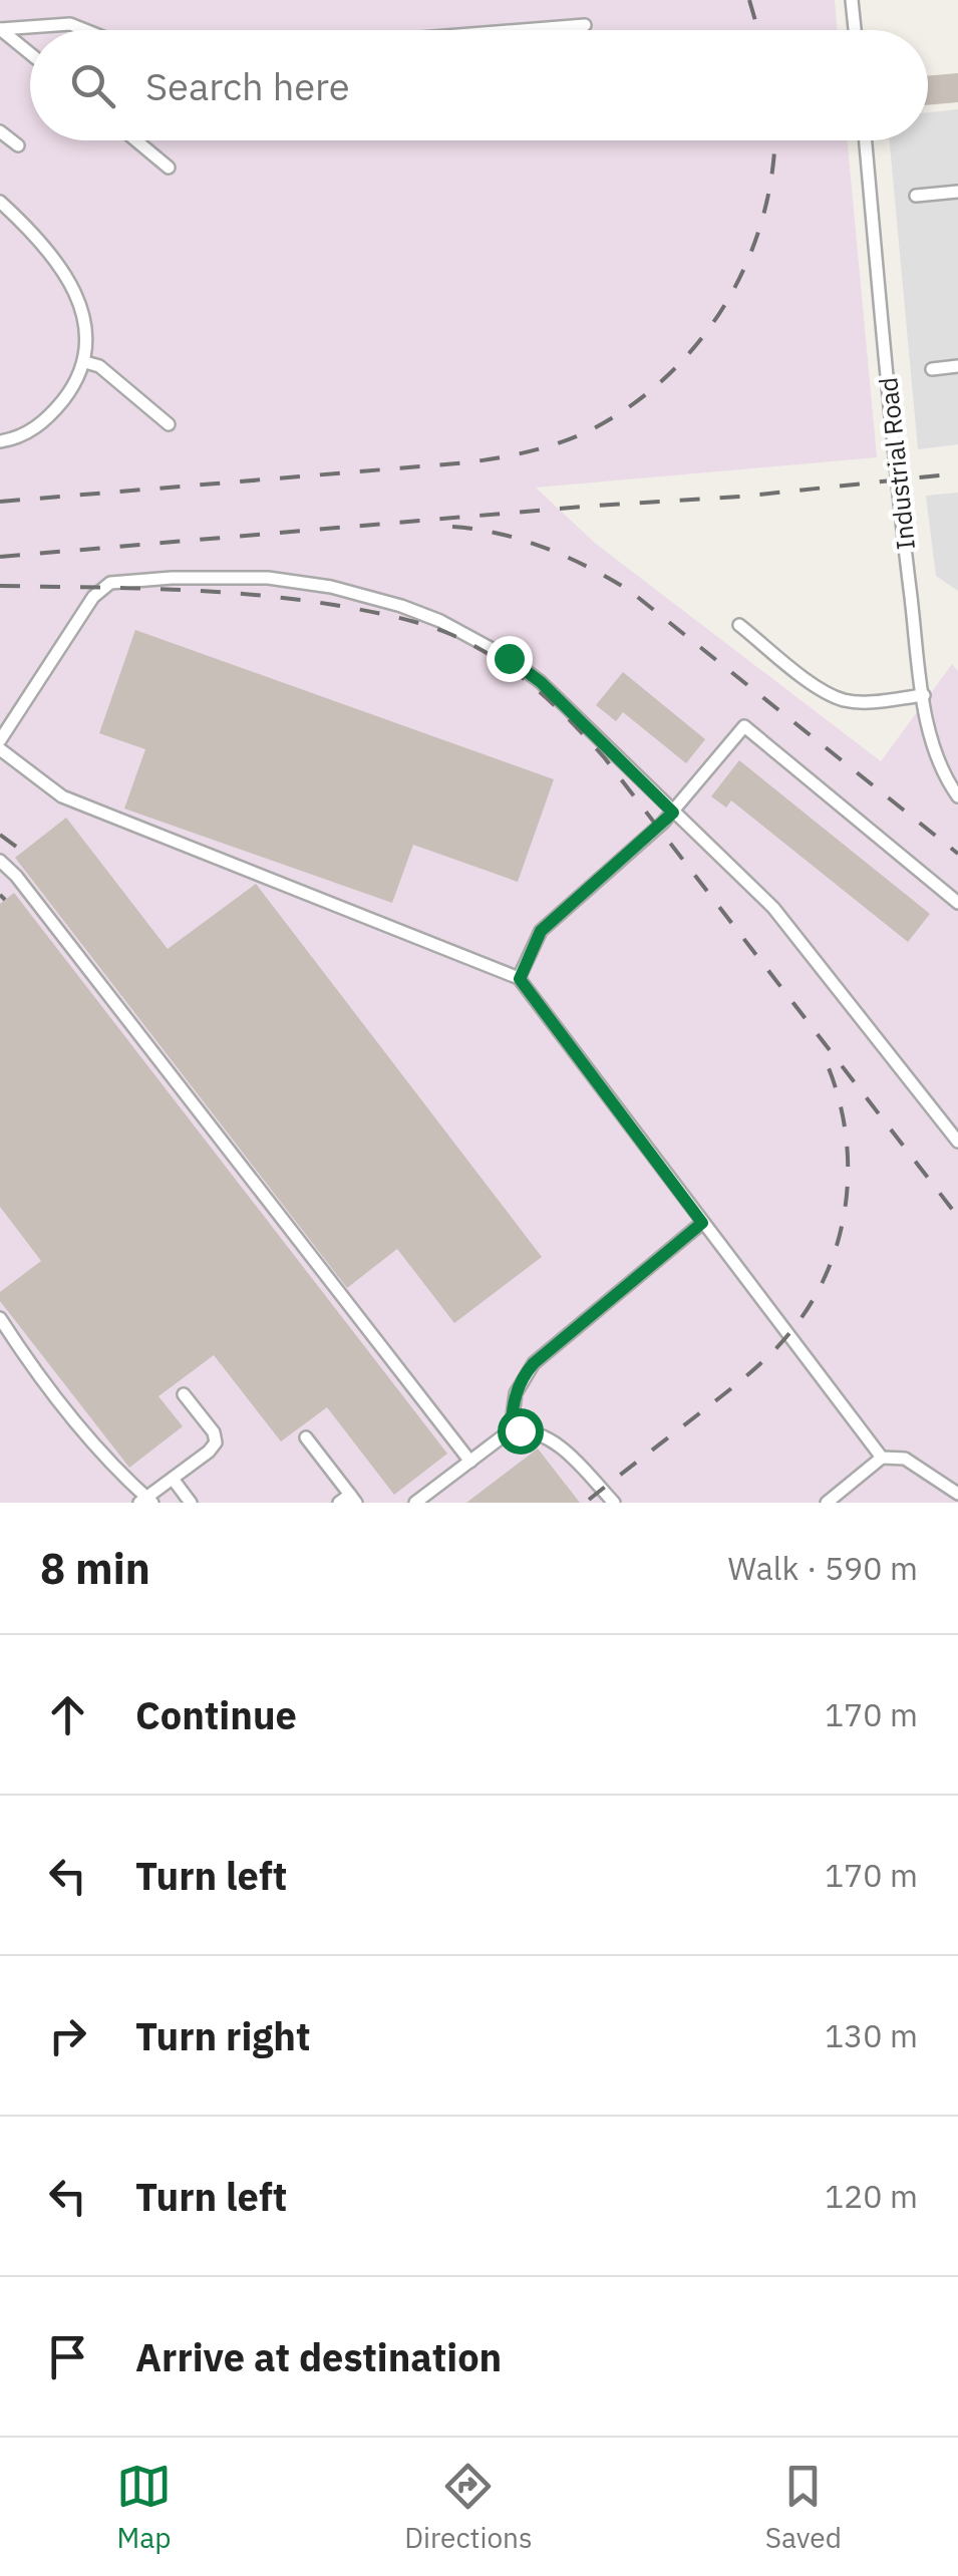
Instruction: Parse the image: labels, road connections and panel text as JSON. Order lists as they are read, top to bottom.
{
  "streets": {
    "street": ["Industrial Road"]
  },
  "page": {
    "search": "Search here",
    "heading": ["8 min", "Walk · 590 m"],
    "list": [
      ["Continue", "170 m"],
      ["Turn left", "170 m"],
      ["Turn right", "130 m"],
      ["Turn left", "120 m"],
      "Arrive at destination"
    ],
    "nav": ["Map", "Directions", "Saved"]
  }
}
